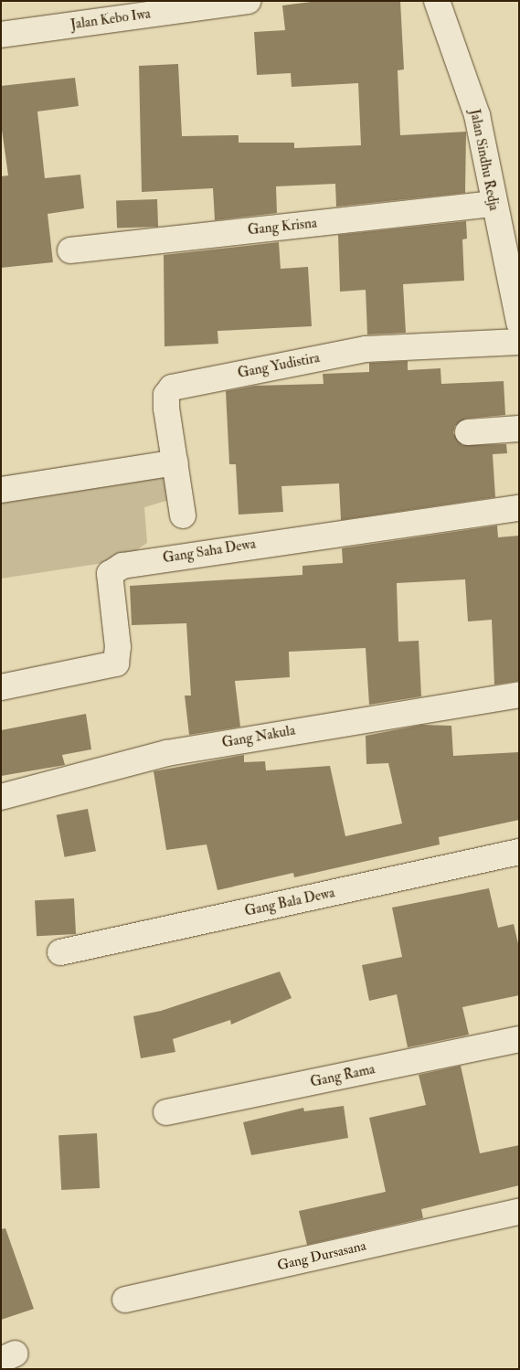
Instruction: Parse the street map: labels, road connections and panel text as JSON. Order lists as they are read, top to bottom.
{
  "streets": {
    "street": [
      "Jalan Kebo Iwa",
      "Jalan Sindhu Redja",
      "Gang Krisna",
      "Gang Yudistira",
      "Gang Saha Dewa",
      "Gang Nakula",
      "Gang Bala Dewa",
      "Gang Rama",
      "Gang Dursasana"
    ]
  },
  "crossings": [
    ["Jalan Sindhu Redja", "Gang Krisna"]
  ]
}
